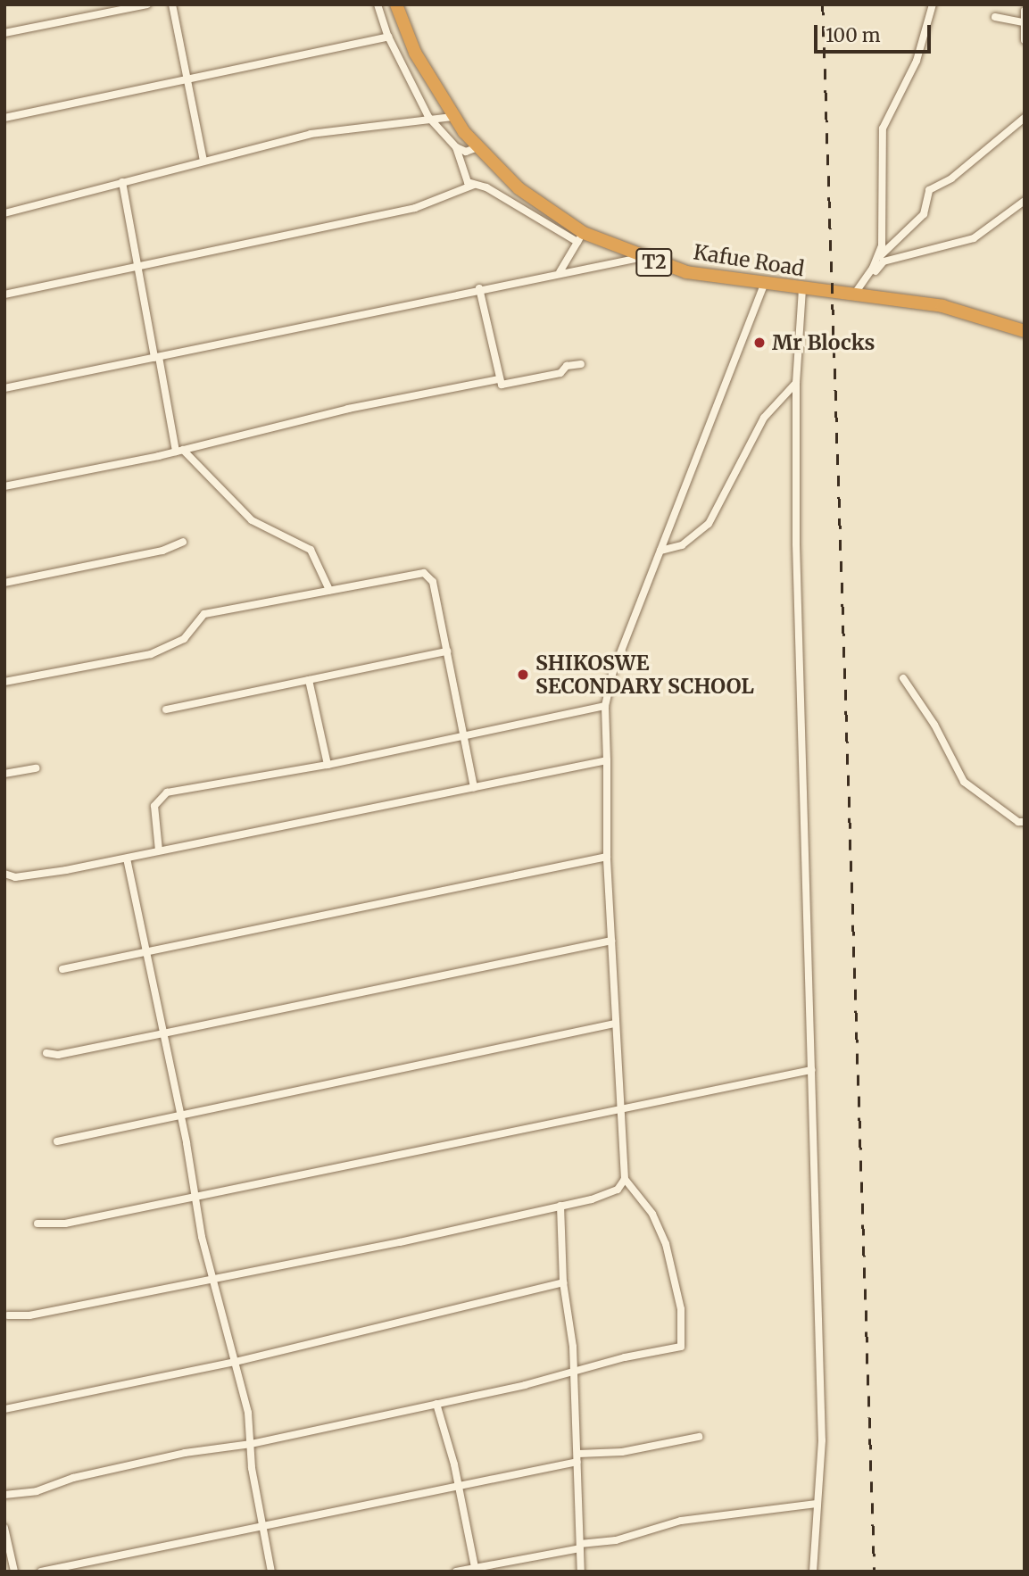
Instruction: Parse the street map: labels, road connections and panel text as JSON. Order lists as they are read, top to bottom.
{
  "streets": {
    "highway": ["Kafue Road", "T2"]
  },
  "places": ["Mr Blocks", "SHIKOSWE SECONDARY SCHOOL"],
  "scale_bar": "100 m"
}
